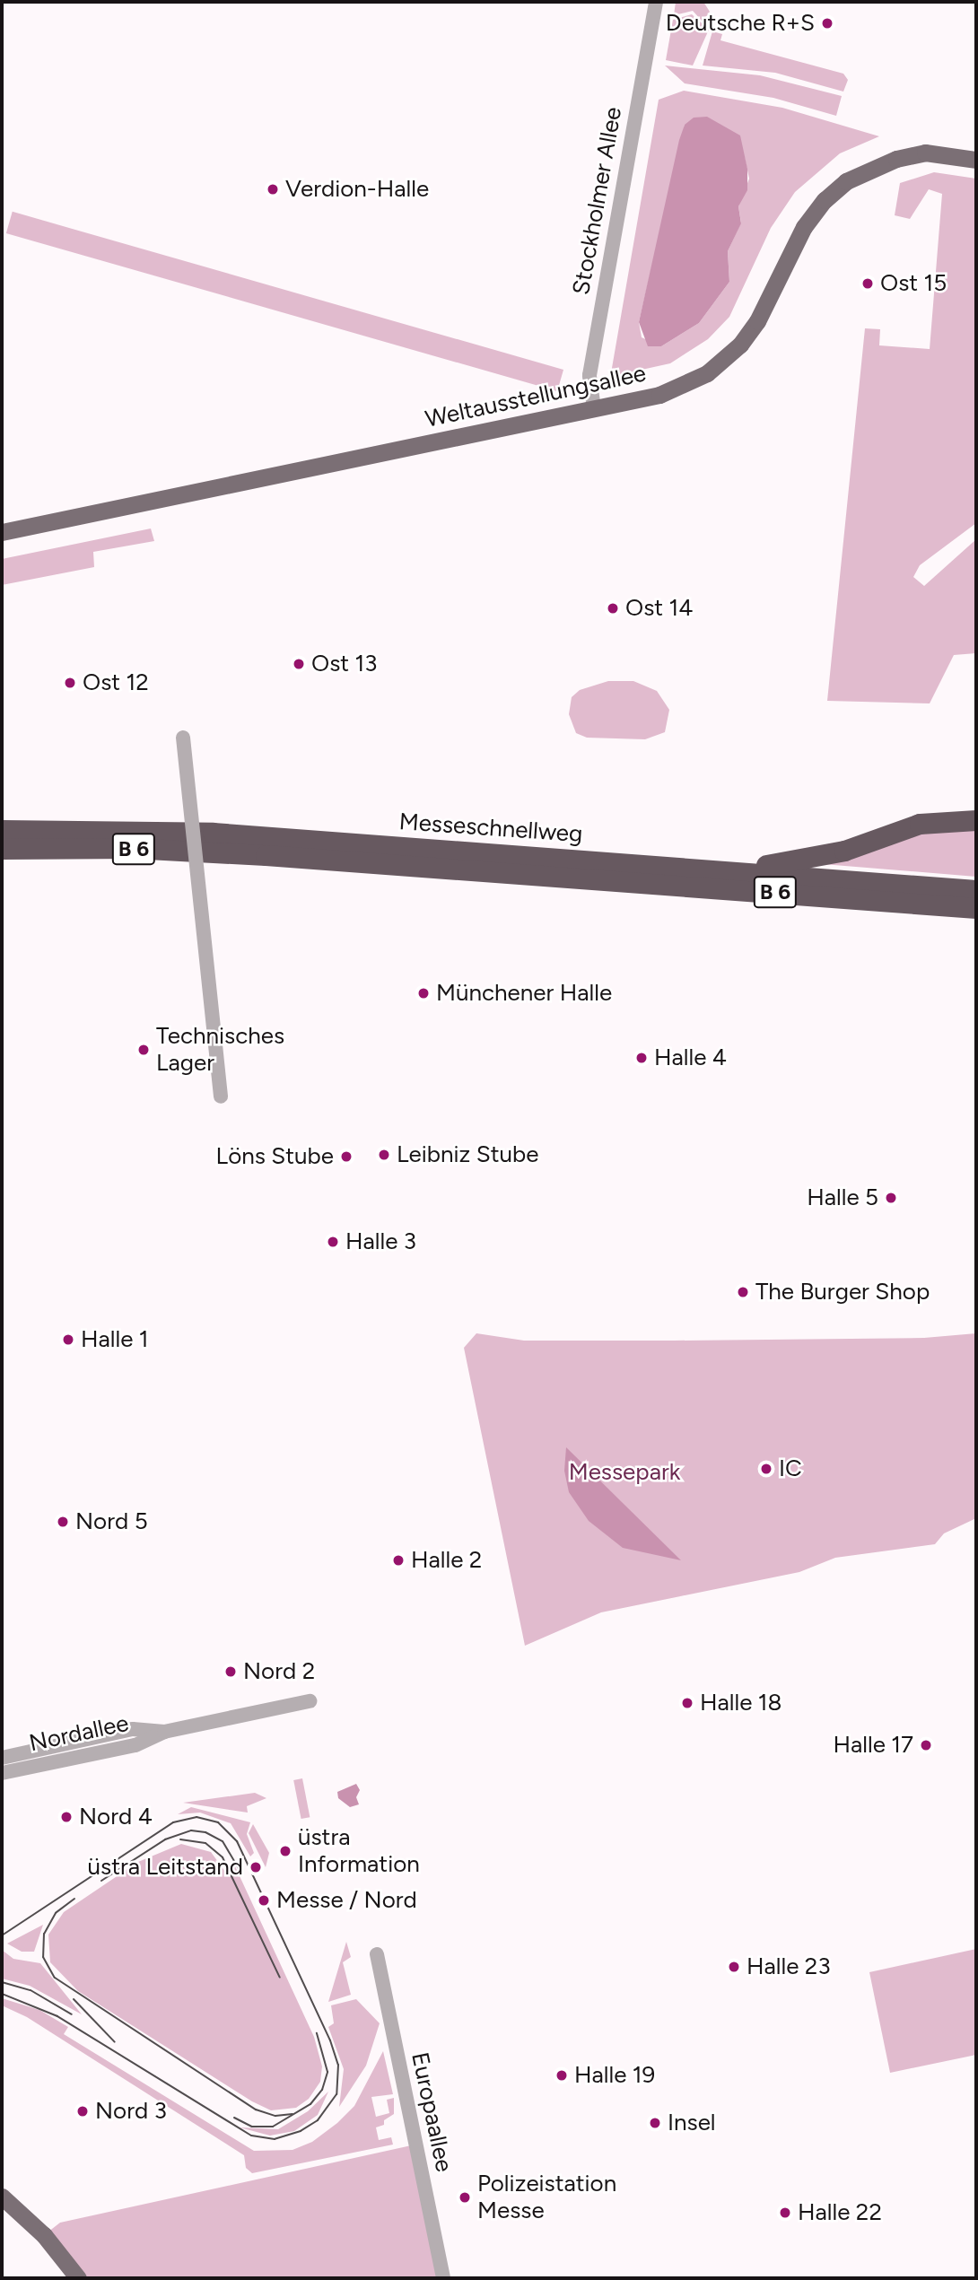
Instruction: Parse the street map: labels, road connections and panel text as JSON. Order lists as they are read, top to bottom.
{
  "streets": {
    "highway": ["Messeschnellweg", "B 6"],
    "main road": ["Weltausstellungsallee"],
    "street": ["Stockholmer Allee", "Nordallee", "Europaallee"]
  },
  "crossings": [
    ["Stockholmer Allee", "Weltausstellungsallee"]
  ],
  "parks": ["Messepark"],
  "places": [
    "Deutsche R+S",
    "Verdion-Halle",
    "Ost 15",
    "Ost 14",
    "Ost 13",
    "Ost 12",
    "Münchener Halle",
    "Technisches Lager",
    "Halle 4",
    "Leibniz Stube",
    "Löns Stube",
    "Halle 5",
    "Halle 3",
    "The Burger Shop",
    "Halle 1",
    "IC",
    "Nord 5",
    "Halle 2",
    "Nord 2",
    "Halle 18",
    "Halle 17",
    "Nord 4",
    "üstra Information",
    "üstra Leitstand",
    "Messe / Nord",
    "Halle 23",
    "Halle 19",
    "Nord 3",
    "Insel",
    "Polizeistation Messe",
    "Halle 22"
  ]
}
